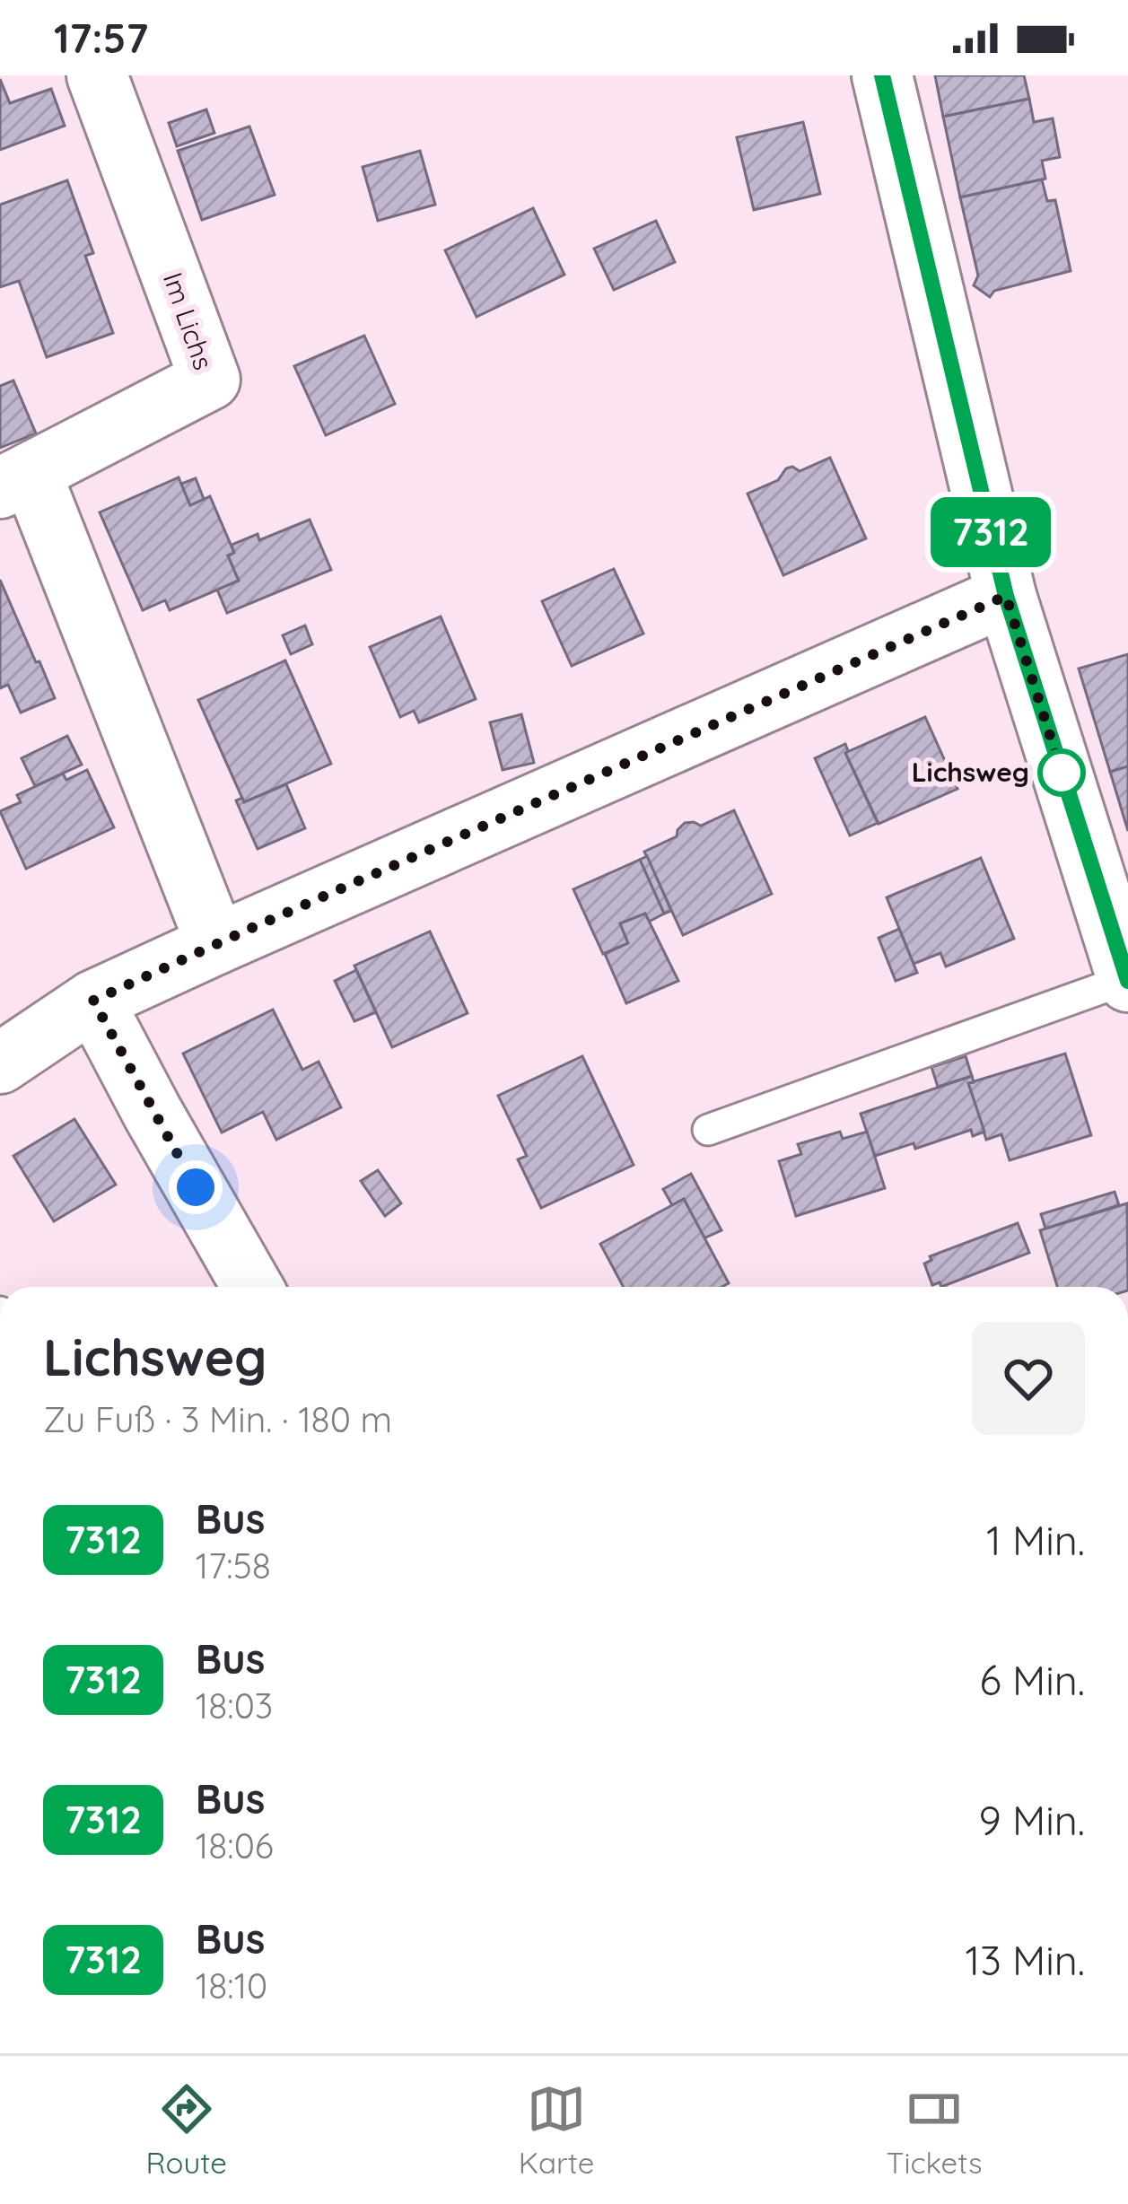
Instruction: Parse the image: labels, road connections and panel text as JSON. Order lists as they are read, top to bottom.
{
  "streets": {
    "street": ["Im Lichs"]
  },
  "places": ["Lichsweg"],
  "lines": ["bus line 7312"],
  "page": {
    "status": "17:57",
    "on_map": "7312",
    "heading": ["Lichsweg", "Zu Fuß · 3 Min. · 180 m"],
    "list": [
      {
        "mark": "7312",
        "name": "Bus",
        "note": "17:58",
        "value": "1 Min."
      },
      {
        "mark": "7312",
        "name": "Bus",
        "note": "18:03",
        "value": "6 Min."
      },
      {
        "mark": "7312",
        "name": "Bus",
        "note": "18:06",
        "value": "9 Min."
      },
      {
        "mark": "7312",
        "name": "Bus",
        "note": "18:10",
        "value": "13 Min."
      }
    ],
    "tabs": ["Route", "Karte", "Tickets"]
  }
}
